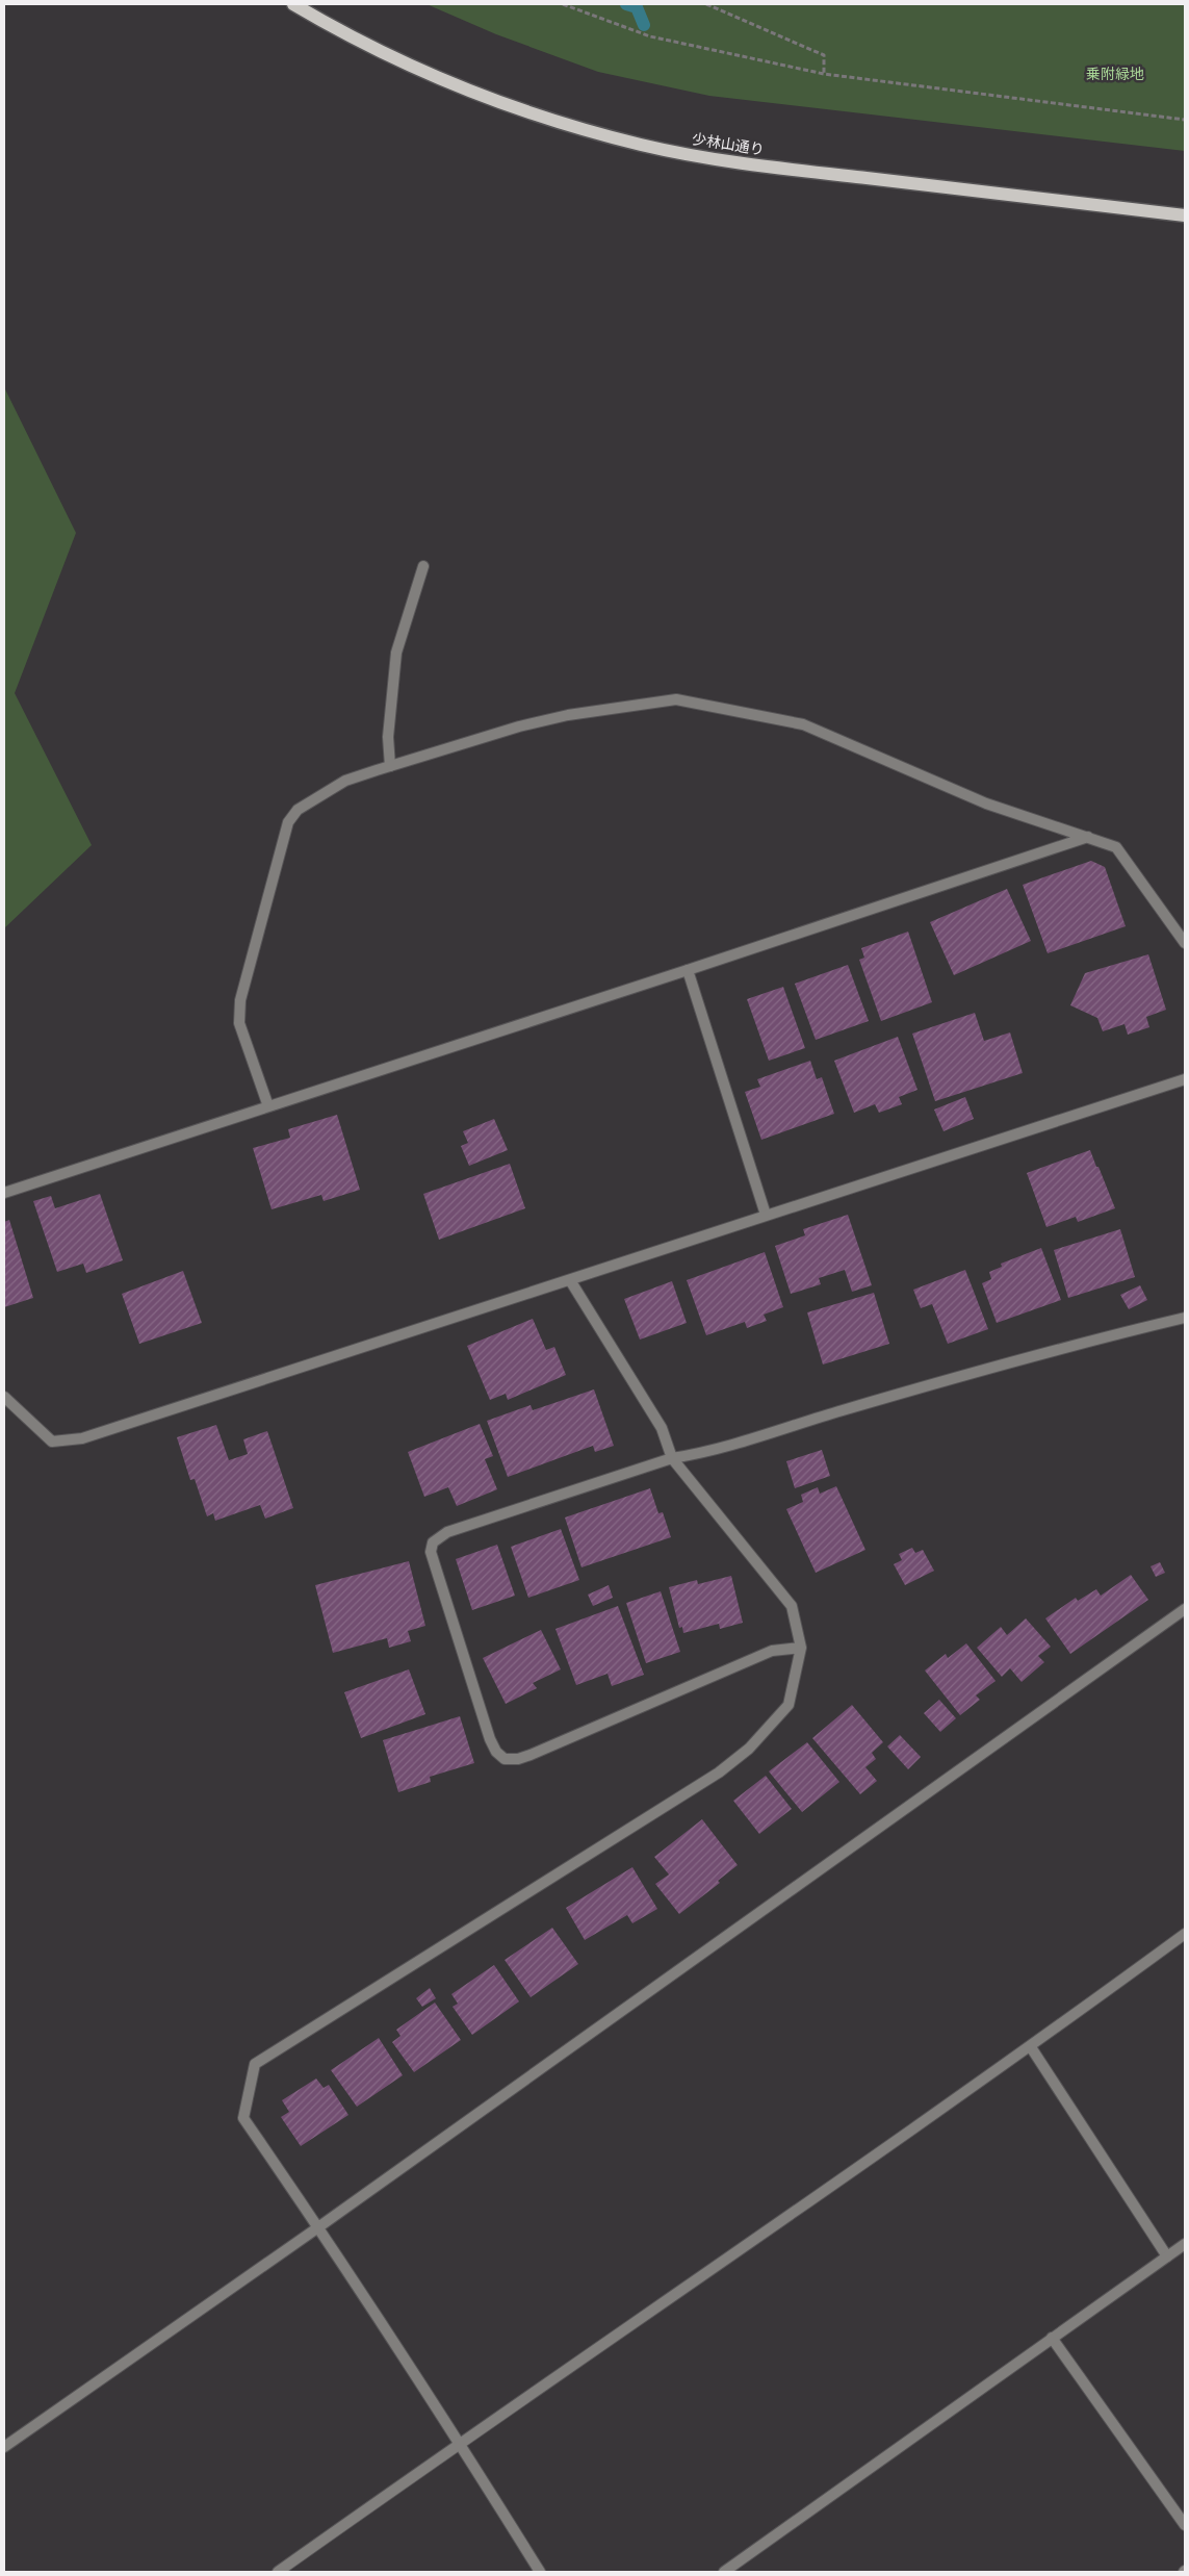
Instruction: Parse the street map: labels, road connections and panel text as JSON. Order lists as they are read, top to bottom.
{
  "streets": {
    "main road": ["少林山通り"]
  },
  "parks": ["乗附緑地"]
}
